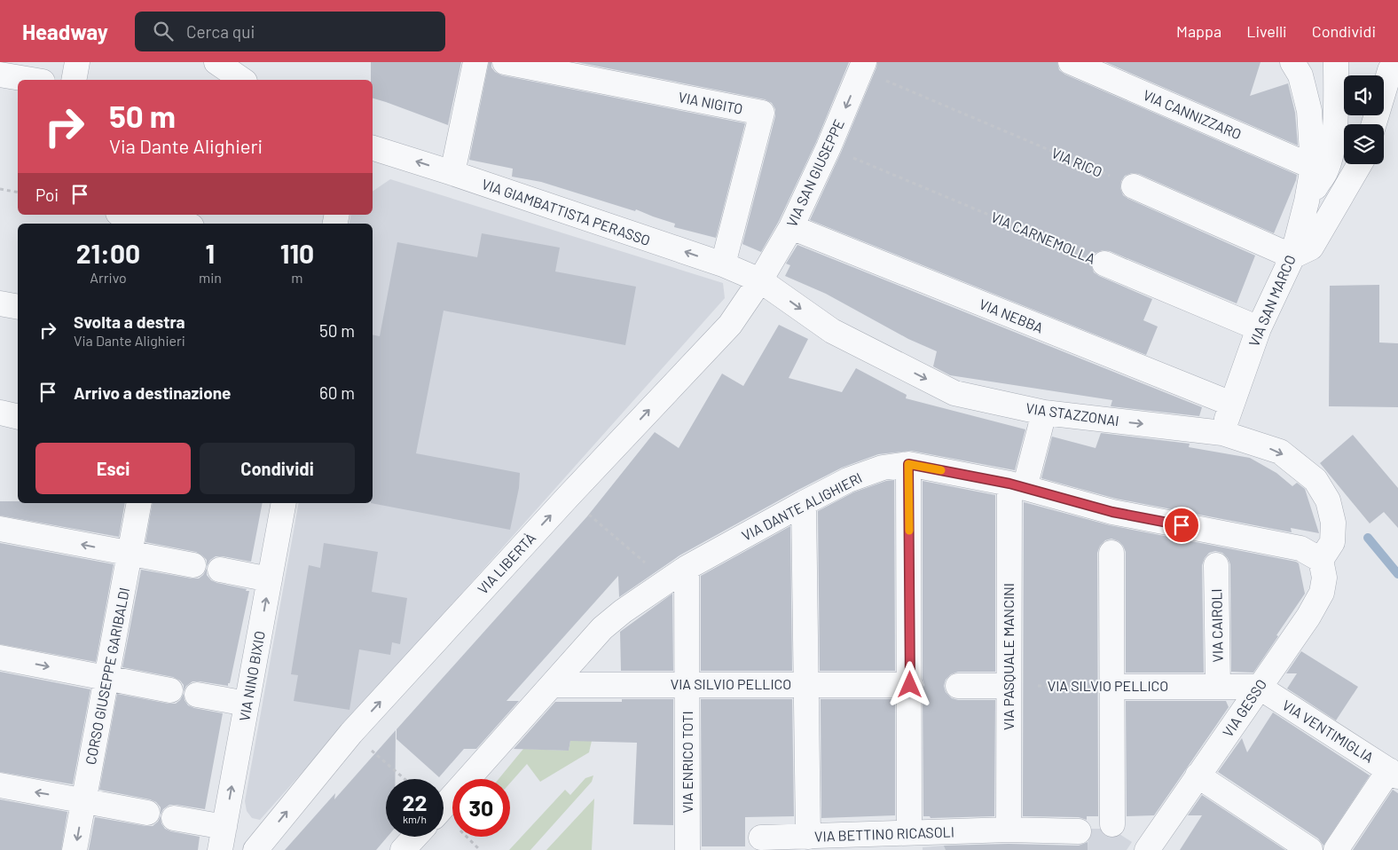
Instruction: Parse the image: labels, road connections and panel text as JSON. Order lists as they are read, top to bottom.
{
  "streets": {
    "street": [
      "VIA NIGITO",
      "VIA CANNIZZARO",
      "VIA SAN GIUSEPPE",
      "VIA GIAMBATTISTA PERASSO",
      "VIA CARNEMOLLA",
      "VIA SAN MARCO",
      "VIA NEBBA",
      "VIA STAZZONAI",
      "VIA DANTE ALIGHIERI",
      "VIA LIBERTÀ",
      "VIA CAIROLI",
      "VIA PASQUALE MANCINI",
      "CORSO GIUSEPPE GARIBALDI",
      "VIA NINO BIXIO",
      "VIA SILVIO PELLICO",
      "VIA GESSO",
      "VIA VENTIMIGLIA",
      "VIA ENRICO TOTI",
      "VIA BETTINO RICASOLI"
    ],
    "path": ["VIA RICO"]
  },
  "crossings": [
    ["VIA NIGITO", "VIA GIAMBATTISTA PERASSO"],
    ["VIA CANNIZZARO", "VIA SAN MARCO"],
    ["VIA RICO", "VIA SAN GIUSEPPE"],
    ["VIA SAN GIUSEPPE", "VIA GIAMBATTISTA PERASSO"],
    ["VIA SAN GIUSEPPE", "VIA CARNEMOLLA"],
    ["VIA SAN GIUSEPPE", "VIA NEBBA"],
    ["VIA SAN GIUSEPPE", "VIA STAZZONAI"],
    ["VIA SAN GIUSEPPE", "VIA LIBERTÀ"],
    ["VIA GIAMBATTISTA PERASSO", "VIA STAZZONAI"],
    ["VIA GIAMBATTISTA PERASSO", "VIA LIBERTÀ"],
    ["VIA CARNEMOLLA", "VIA SAN MARCO"],
    ["VIA SAN MARCO", "VIA NEBBA"],
    ["VIA SAN MARCO", "VIA STAZZONAI"],
    ["VIA STAZZONAI", "VIA DANTE ALIGHIERI"],
    ["VIA STAZZONAI", "VIA LIBERTÀ"],
    ["VIA STAZZONAI", "VIA PASQUALE MANCINI"],
    ["VIA STAZZONAI", "VIA GESSO"],
    ["VIA DANTE ALIGHIERI", "VIA PASQUALE MANCINI"],
    ["VIA DANTE ALIGHIERI", "VIA SILVIO PELLICO"],
    ["VIA DANTE ALIGHIERI", "VIA GESSO"],
    ["VIA DANTE ALIGHIERI", "VIA ENRICO TOTI"],
    ["VIA CAIROLI", "VIA SILVIO PELLICO"],
    ["VIA PASQUALE MANCINI", "VIA SILVIO PELLICO"],
    ["VIA PASQUALE MANCINI", "VIA BETTINO RICASOLI"],
    ["VIA SILVIO PELLICO", "VIA GESSO"],
    ["VIA SILVIO PELLICO", "VIA VENTIMIGLIA"],
    ["VIA SILVIO PELLICO", "VIA ENRICO TOTI"],
    ["VIA GESSO", "VIA VENTIMIGLIA"]
  ],
  "one_way": [
    "VIA SAN GIUSEPPE",
    "VIA GIAMBATTISTA PERASSO",
    "VIA STAZZONAI",
    "VIA LIBERTÀ",
    "VIA NINO BIXIO"
  ],
  "page": {
    "header": "Headway",
    "search": "Cerca qui",
    "nav": ["Mappa", "Livelli", "Condividi"],
    "turn": ["50 m", "Via Dante Alighieri"],
    "then": "Poi",
    "eta": [
      "21:00",
      "Arrivo",
      "1",
      "min",
      "110",
      "m"
    ],
    "list": [
      {
        "name": "Svolta a destra",
        "note": "Via Dante Alighieri",
        "value": "50 m"
      },
      {
        "name": "Arrivo a destinazione",
        "value": "60 m"
      }
    ],
    "buttons": ["Esci", "Condividi"],
    "speed": "22 km/h",
    "limit": "30"
  }
}
